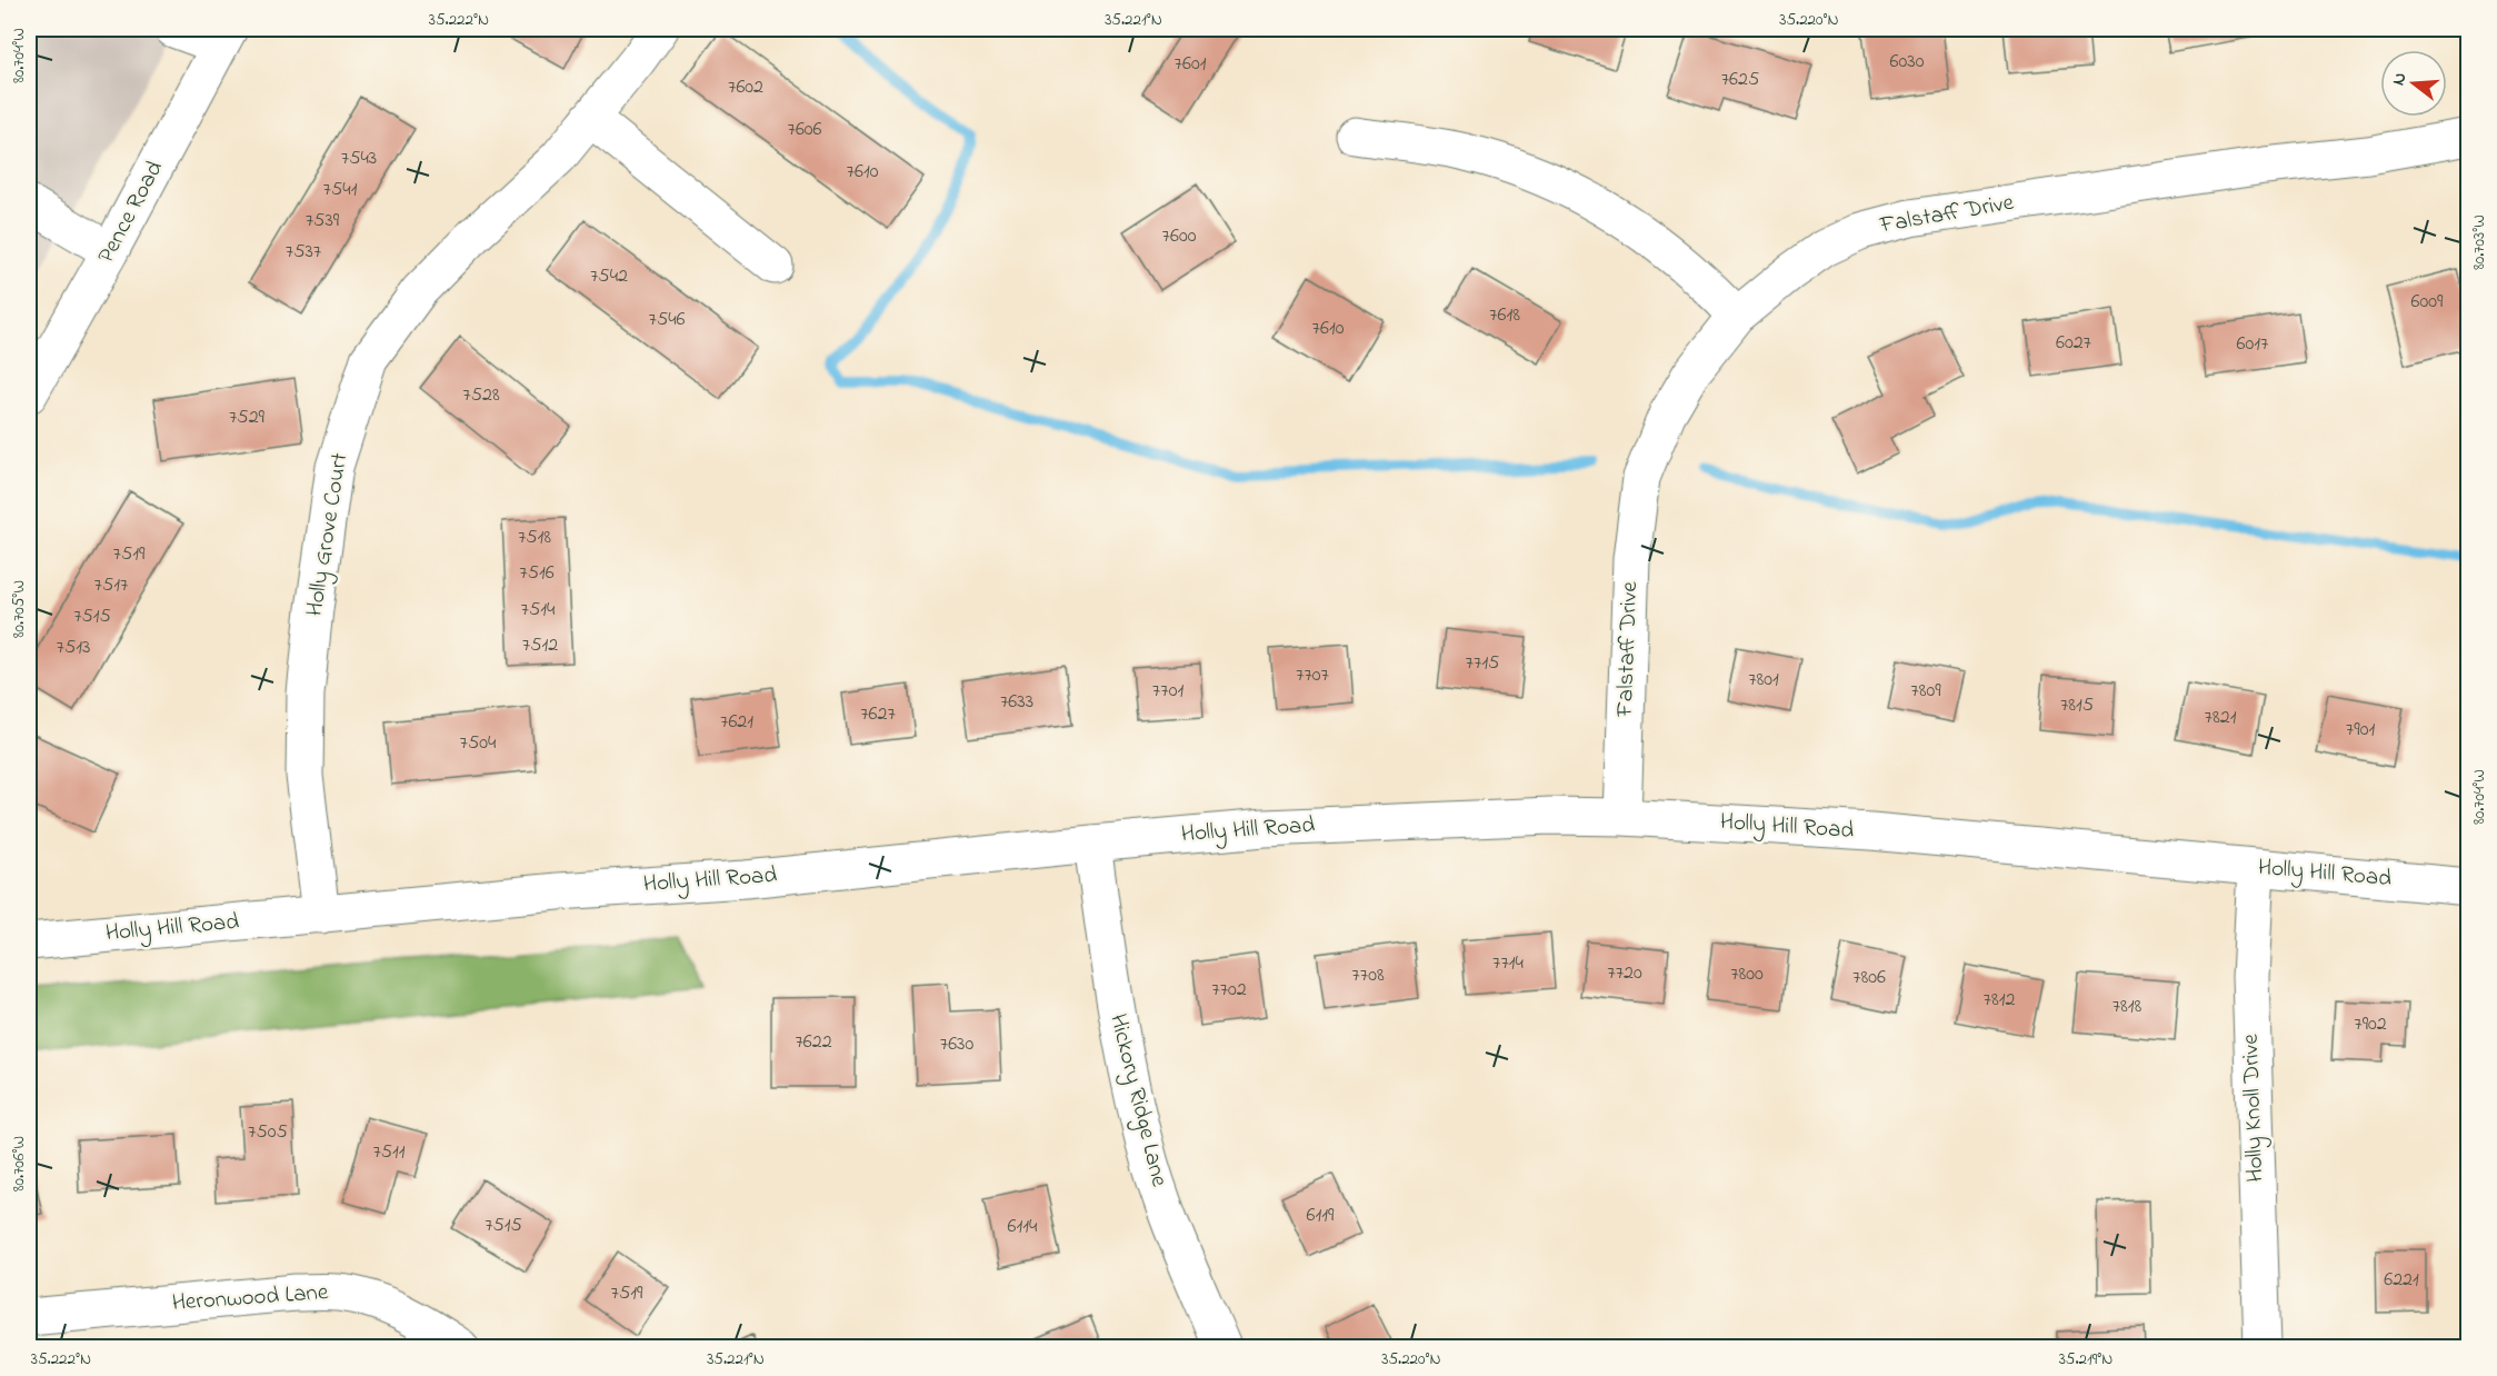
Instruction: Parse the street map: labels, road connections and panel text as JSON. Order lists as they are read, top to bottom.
{
  "streets": {
    "street": [
      "Pence Road",
      "Falstaff Drive",
      "Holly Grove Court",
      "Holly Hill Road",
      "Hickory Ridge Lane",
      "Holly Knoll Drive",
      "Heronwood Lane"
    ]
  },
  "crossings": [
    ["Falstaff Drive", "Holly Hill Road"],
    ["Holly Grove Court", "Holly Hill Road"],
    ["Holly Hill Road", "Hickory Ridge Lane"],
    ["Holly Hill Road", "Holly Knoll Drive"]
  ],
  "house_numbers": [
    "6030",
    "7601",
    "7625",
    "7602",
    "7606",
    "7543",
    "7610",
    "7541",
    "7539",
    "7600",
    "7537",
    "7542",
    "6009",
    "7618",
    "7546",
    "7610",
    "6027",
    "6017",
    "7528",
    "7529",
    "7518",
    "7519",
    "7516",
    "7517",
    "7514",
    "7515",
    "7512",
    "7513",
    "7715",
    "7707",
    "7801",
    "7701",
    "7809",
    "7633",
    "7815",
    "7627",
    "7821",
    "7621",
    "7901",
    "7504",
    "7714",
    "7720",
    "7800",
    "7708",
    "7806",
    "7702",
    "7812",
    "7818",
    "7902",
    "7622",
    "7630",
    "7505",
    "7511",
    "6119",
    "7515",
    "6114",
    "6221",
    "7519"
  ],
  "north": "left",
  "coordinates": [
    "35.222°N",
    "35.221°N",
    "35.220°N",
    "80.704°W",
    "80.703°W",
    "80.705°W",
    "80.706°W",
    "35.219°N"
  ]
}
